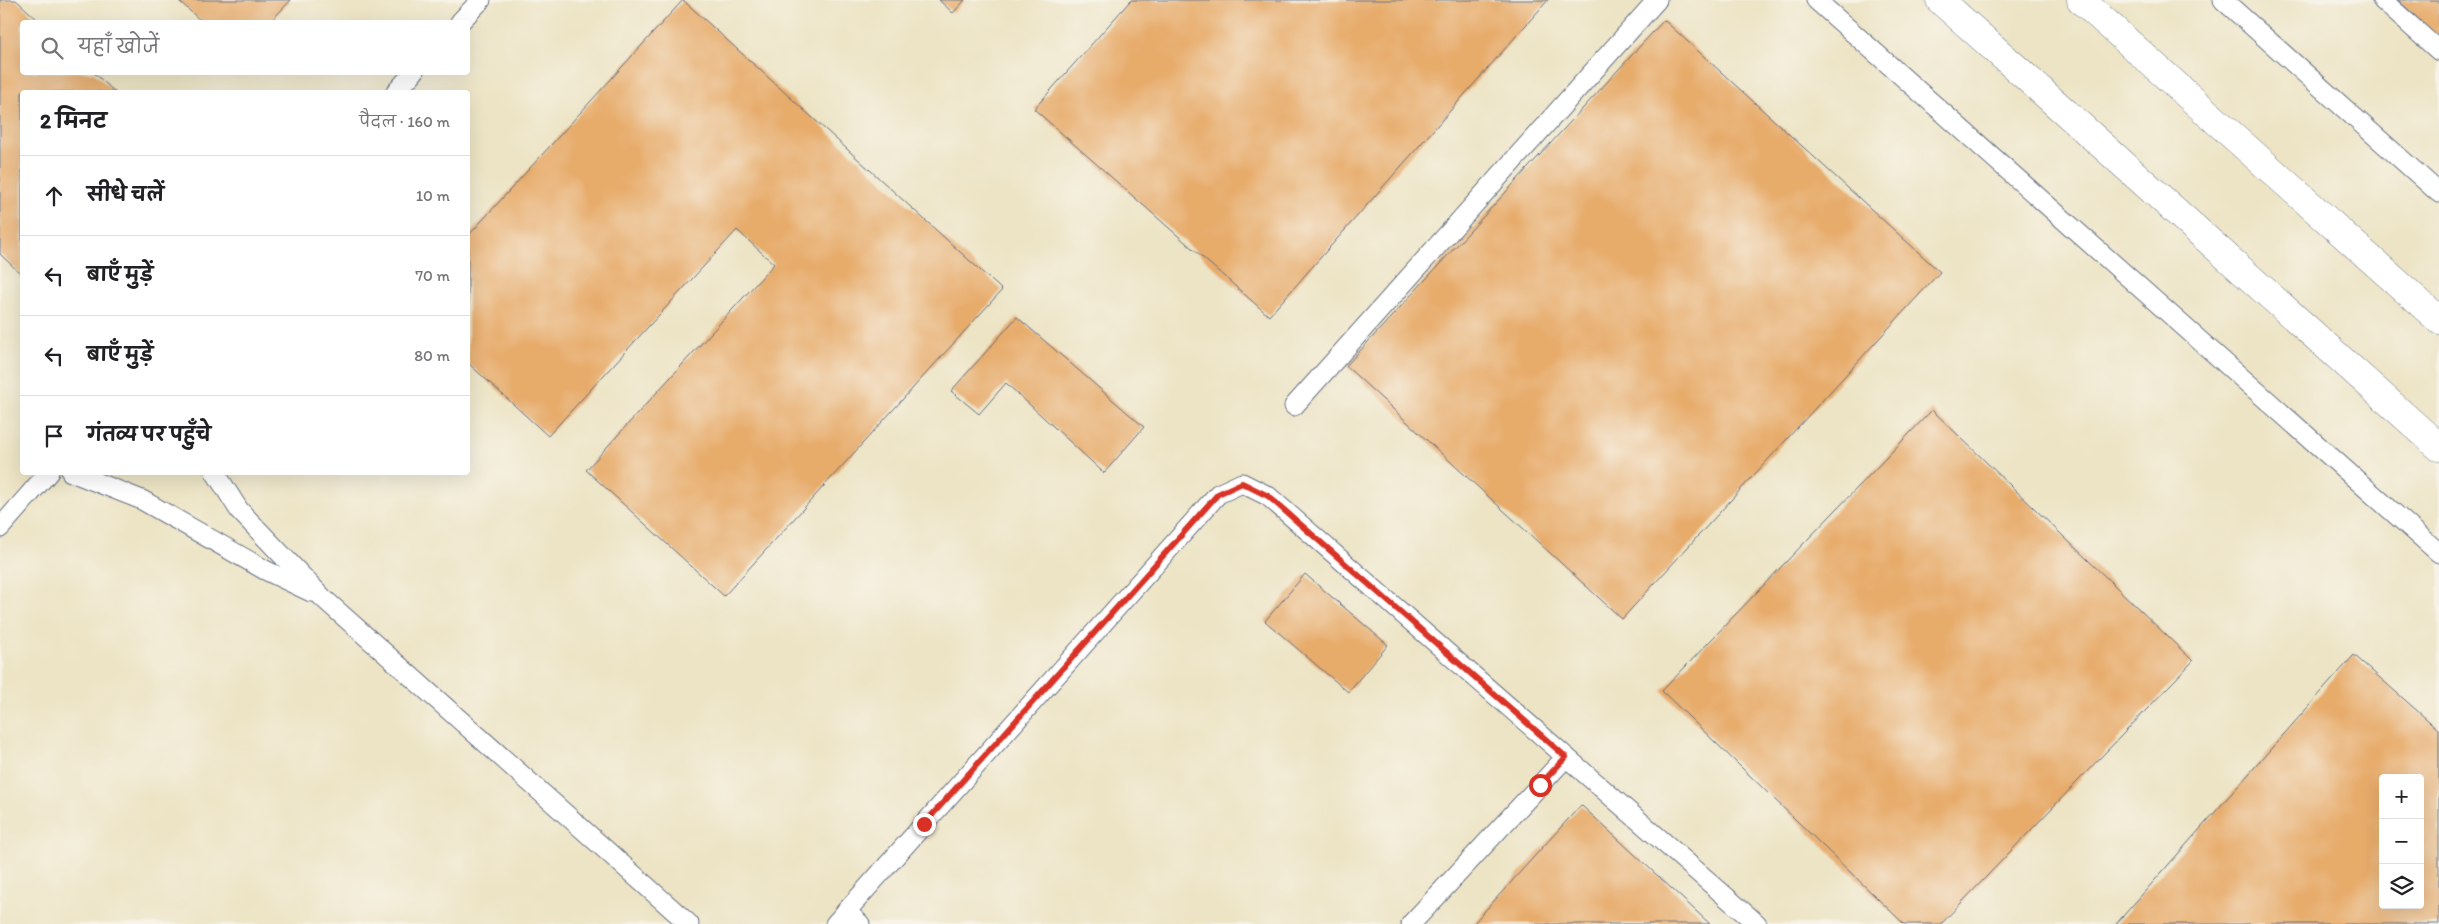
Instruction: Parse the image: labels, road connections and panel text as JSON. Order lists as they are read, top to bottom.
{
  "page": {
    "search": "यहाँ खोजें",
    "heading": ["2 मिनट", "पैदल · 160 m"],
    "list": [
      ["सीधे चलें", "10 m"],
      ["बाएँ मुड़ें", "70 m"],
      ["बाएँ मुड़ें", "80 m"],
      "गंतव्य पर पहुँचे"
    ],
    "map_buttons": ["+", "−"]
  }
}
